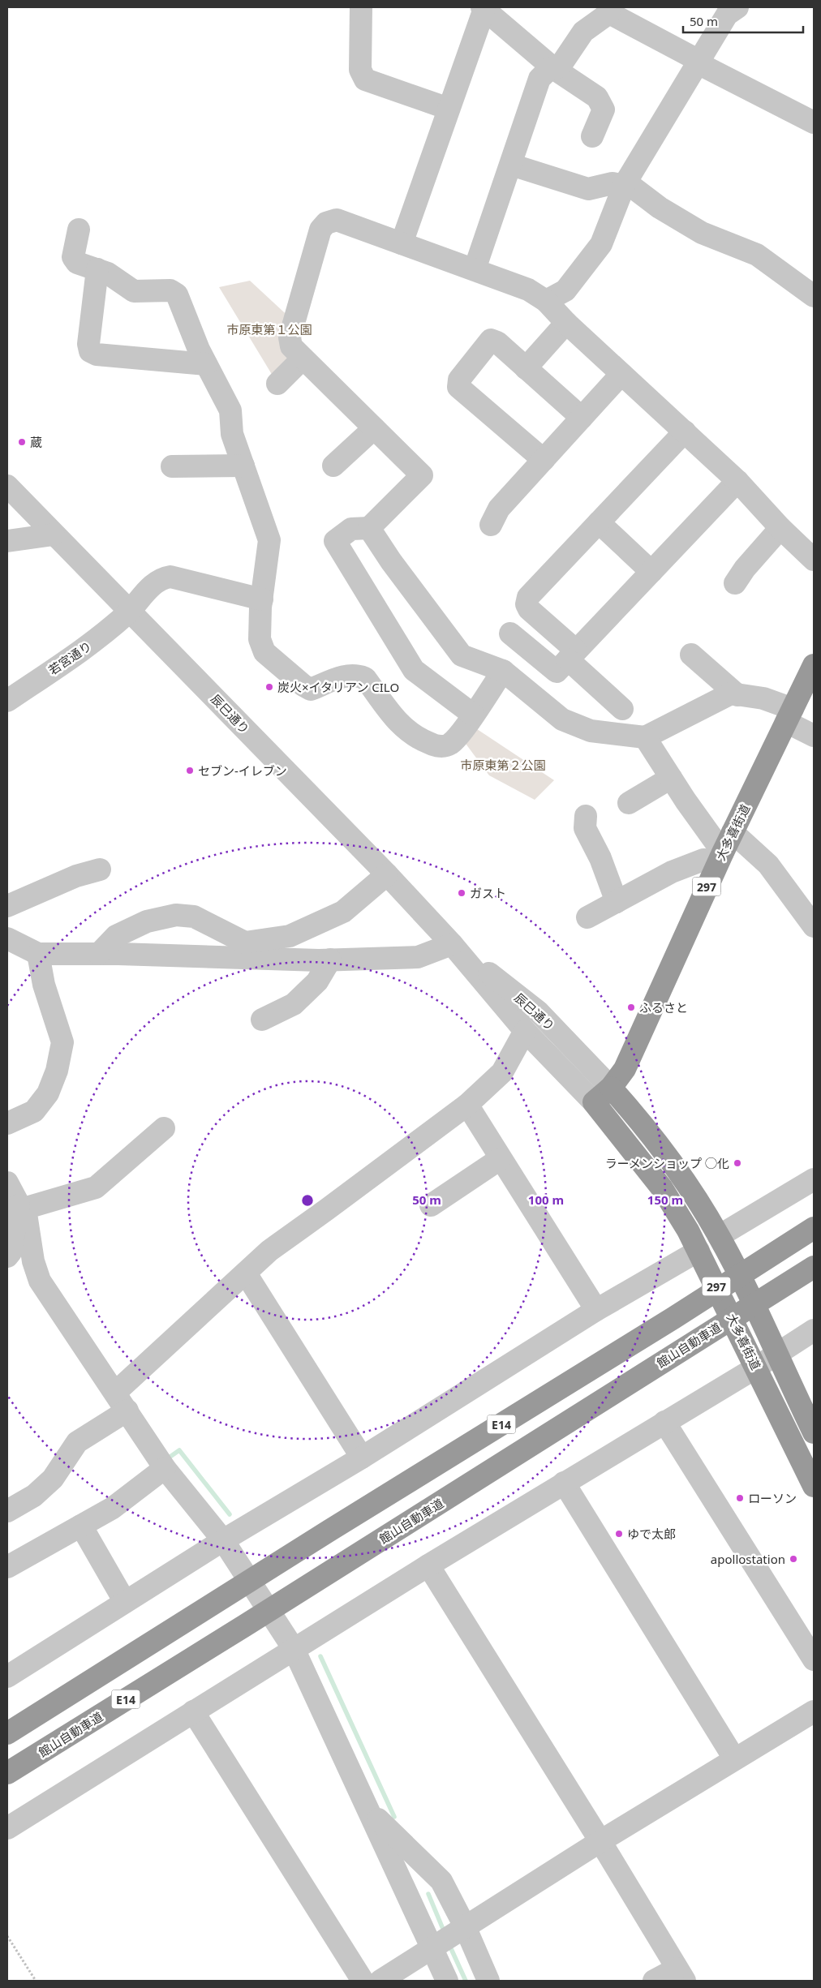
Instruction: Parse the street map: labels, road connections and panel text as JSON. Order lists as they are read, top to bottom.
{
  "streets": {
    "highway": [
      "大多喜街道",
      "297",
      "館山自動車道",
      "E14"
    ],
    "street": ["若宮通り", "辰巳通り"]
  },
  "crossings": [
    ["若宮通り", "辰巳通り"],
    ["辰巳通り", "大多喜街道"]
  ],
  "parks": ["市原東第１公園", "市原東第２公園"],
  "places": [
    "蔵",
    "炭火×イタリアン CILO",
    "セブン-イレブン",
    "ガスト",
    "ふるさと",
    "ラーメンショップ ◯化",
    "ローソン",
    "ゆで太郎",
    "apollostation"
  ],
  "scale_bar": "50 m",
  "rings": ["50 m", "100 m", "150 m"]
}
